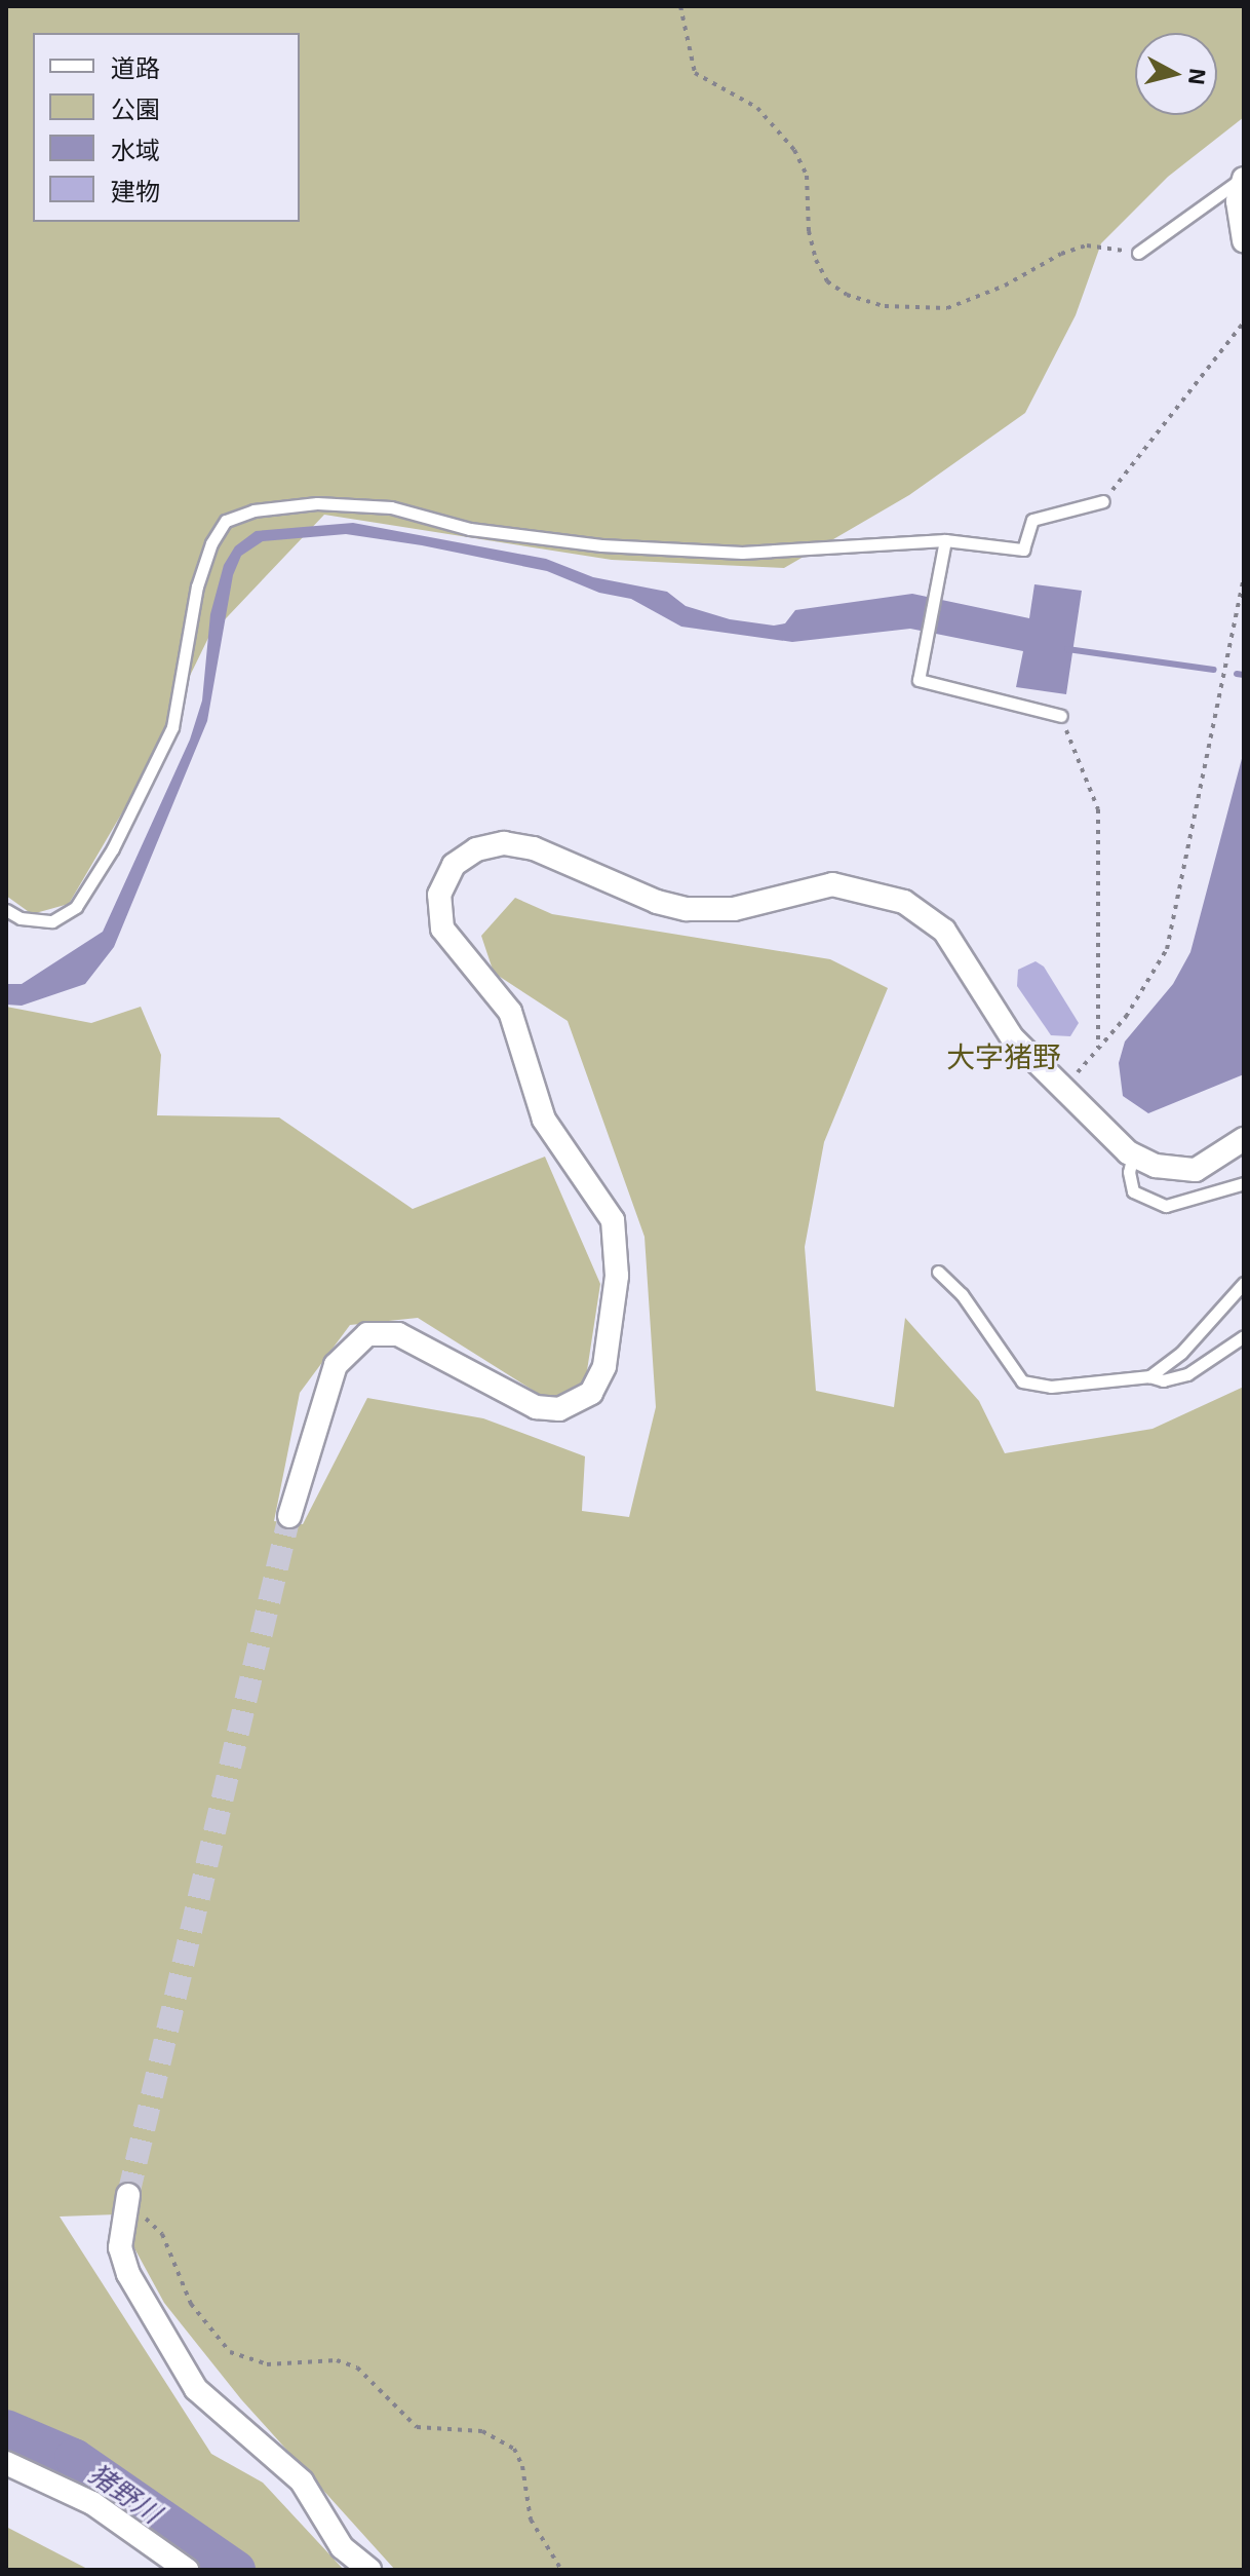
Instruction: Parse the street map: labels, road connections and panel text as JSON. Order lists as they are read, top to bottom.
{
  "districts": ["大字猪野"],
  "water": ["猪野川"],
  "legend": [
    "道路",
    "公園",
    "水域",
    "建物"
  ],
  "north": "right"
}
